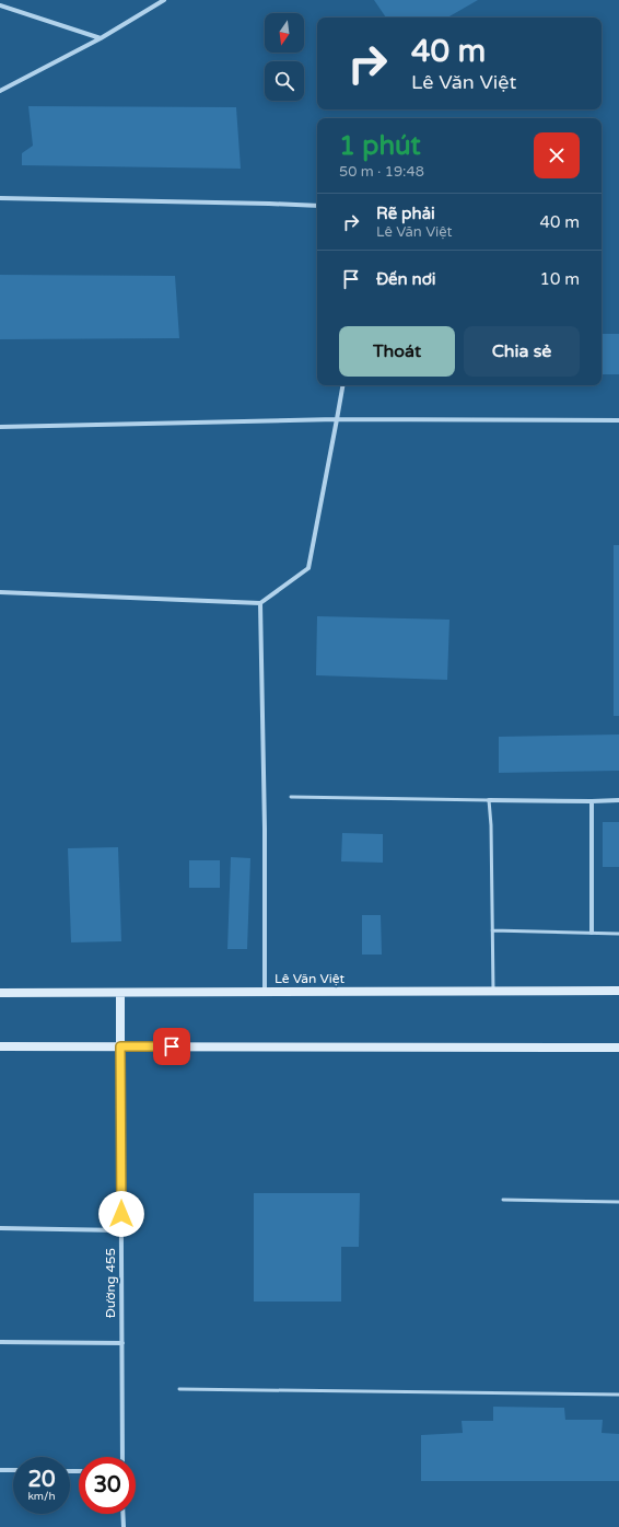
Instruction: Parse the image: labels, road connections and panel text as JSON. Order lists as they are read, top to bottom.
{
  "streets": {
    "main road": ["Lê Văn Việt"],
    "street": ["Đường 455"]
  },
  "north": "bottom",
  "page": {
    "turn": ["40 m", "Lê Văn Việt"],
    "heading": ["1 phút", "50 m · 19:48"],
    "list": [
      {
        "name": "Rẽ phải",
        "note": "Lê Văn Việt",
        "value": "40 m"
      },
      {
        "name": "Đến nơi",
        "value": "10 m"
      }
    ],
    "buttons": ["Thoát", "Chia sẻ"],
    "speed": "20 km/h",
    "limit": "30"
  }
}
